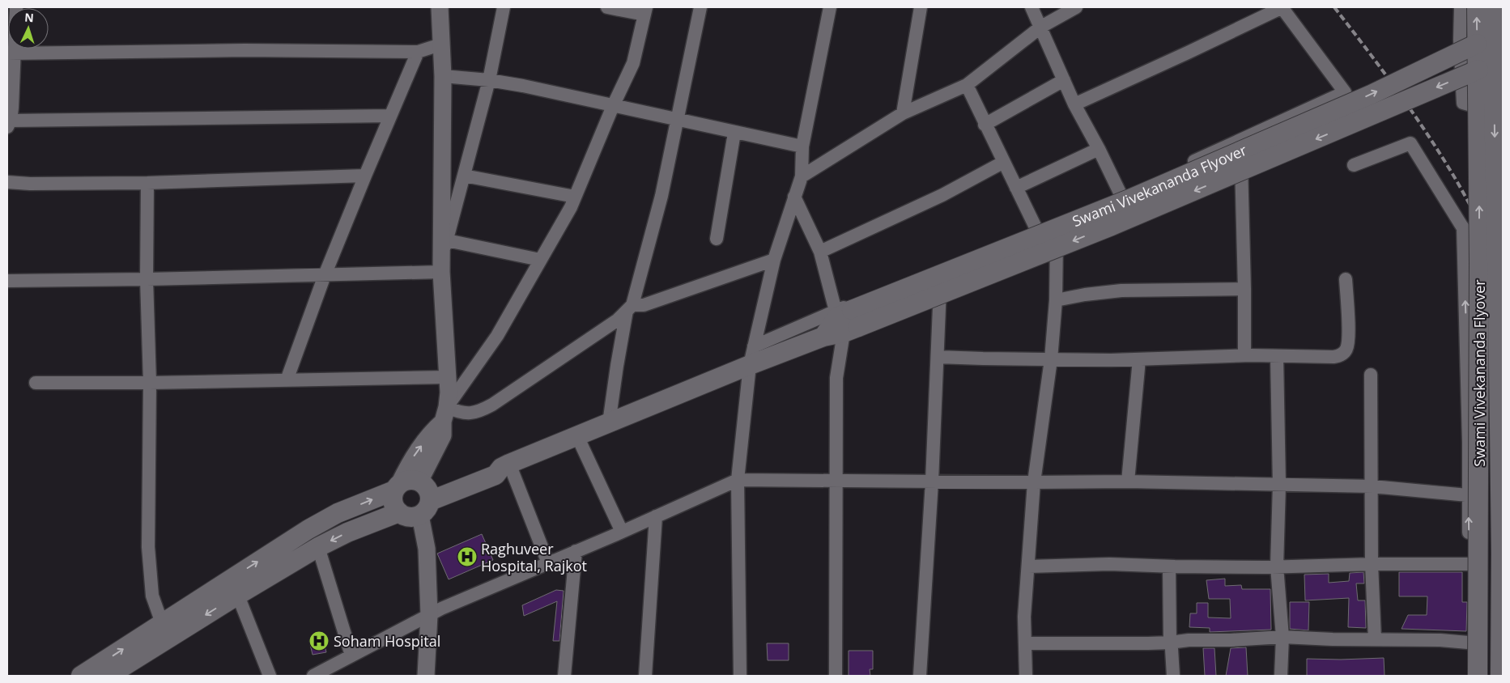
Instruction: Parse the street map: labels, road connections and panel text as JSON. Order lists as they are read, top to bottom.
{
  "streets": {
    "main road": ["Swami Vivekananda Flyover"]
  },
  "places": {
    "hospital": ["Raghuveer Hospital, Rajkot", "Soham Hospital"]
  },
  "north": "top"
}
